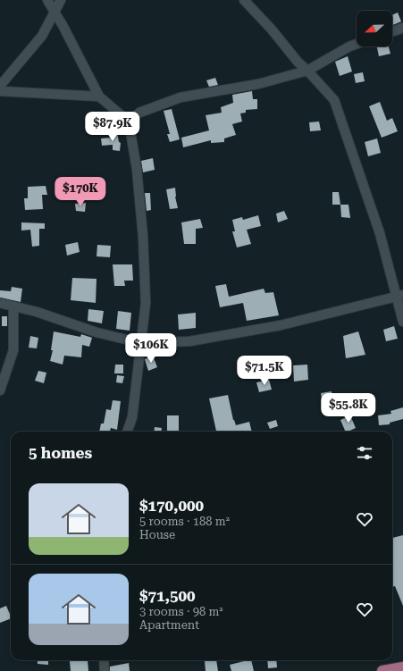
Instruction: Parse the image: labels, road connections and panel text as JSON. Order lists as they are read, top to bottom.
{
  "north": "left",
  "page": {
    "price": [
      "$87.9K",
      "$170K",
      "$106K",
      "$71.5K",
      "$55.8K"
    ],
    "heading": "5 homes",
    "list": [
      {
        "name": "$170,000",
        "note": "5 rooms · 188 m² · House"
      },
      {
        "name": "$71,500",
        "note": "3 rooms · 98 m² · Apartment"
      }
    ]
  }
}
